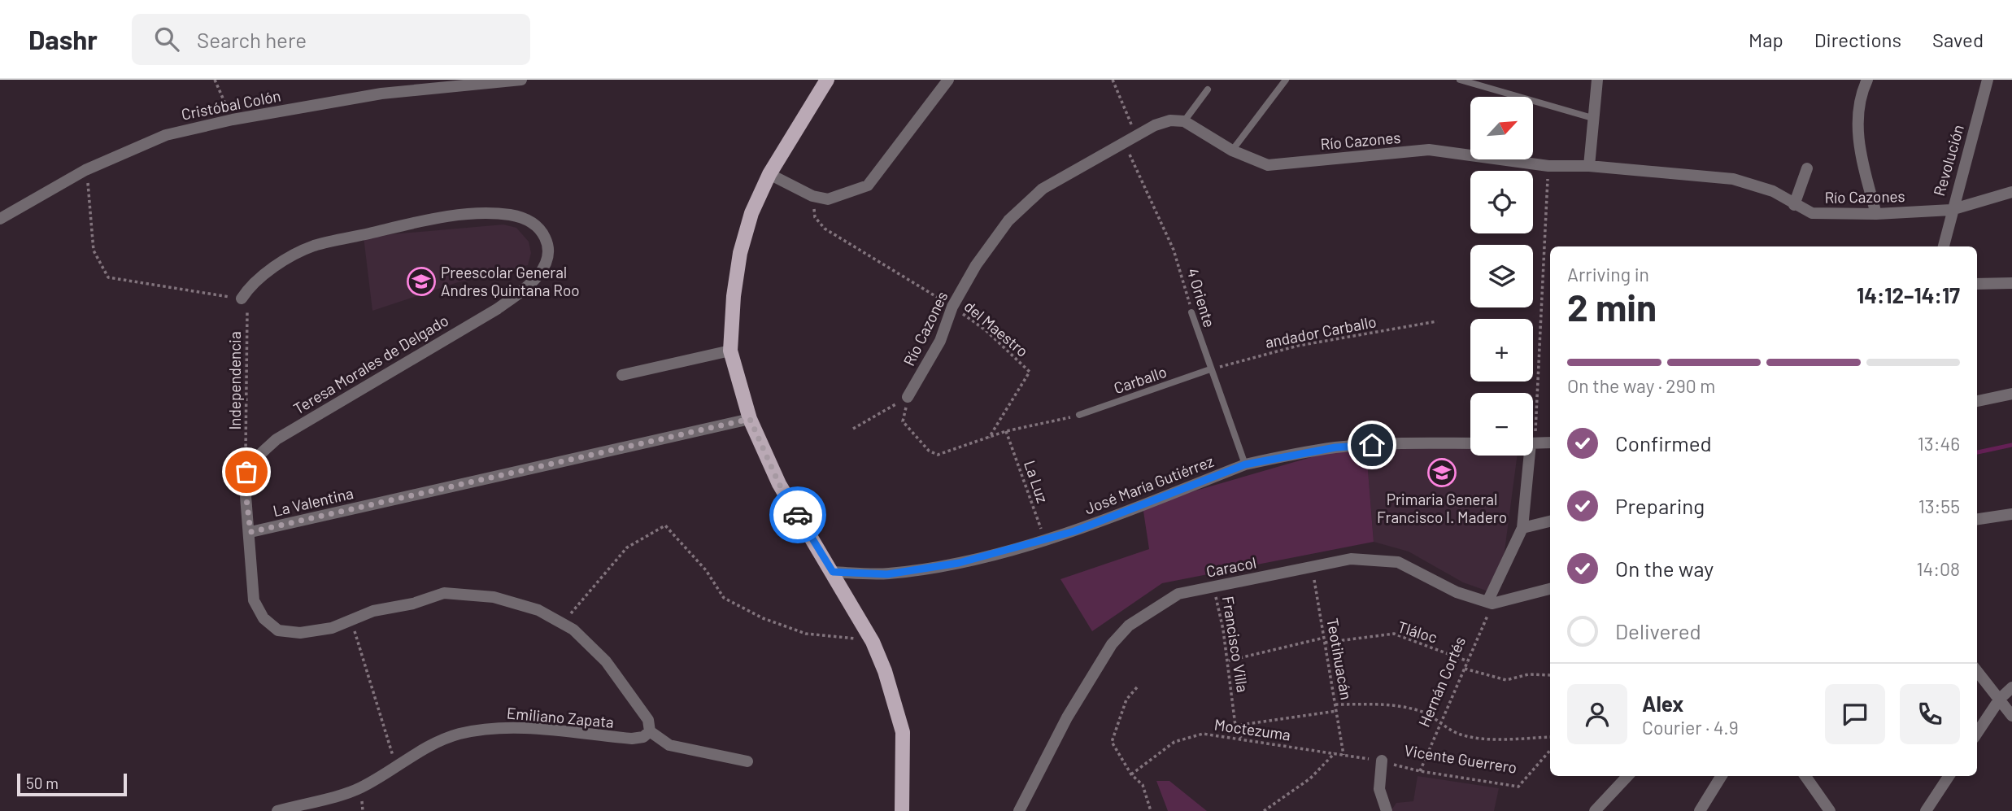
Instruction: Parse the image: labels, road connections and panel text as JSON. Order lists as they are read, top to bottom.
{
  "streets": {
    "street": [
      "Cristóbal Colón",
      "Río Cazones",
      "Revolución",
      "Teresa Morales de Delgado",
      "José María Gutiérrez",
      "La Valentina",
      "Caracol",
      "Emiliano Zapata"
    ],
    "lane": ["4 Oriente", "Carballo"],
    "path": [
      "del Maestro",
      "andador Carballo",
      "Independencia",
      "La Luz",
      "Tláloc",
      "Francisco Villa",
      "Teotihuacán",
      "Hernán Cortés",
      "Moctezuma",
      "Vicente Guerrero"
    ]
  },
  "crossings": [
    ["Río Cazones", "Revolución"],
    ["Río Cazones", "4 Oriente"],
    ["Río Cazones", "del Maestro"],
    ["4 Oriente", "andador Carballo"],
    ["4 Oriente", "Carballo"],
    ["4 Oriente", "José María Gutiérrez"],
    ["andador Carballo", "Carballo"],
    ["Teresa Morales de Delgado", "Independencia"],
    ["La Luz", "José María Gutiérrez"],
    ["Caracol", "Francisco Villa"],
    ["Caracol", "Teotihuacán"],
    ["Caracol", "Hernán Cortés"],
    ["Tláloc", "Teotihuacán"],
    ["Tláloc", "Hernán Cortés"],
    ["Francisco Villa", "Moctezuma"],
    ["Teotihuacán", "Moctezuma"],
    ["Hernán Cortés", "Vicente Guerrero"],
    ["Moctezuma", "Vicente Guerrero"]
  ],
  "places": {
    "school or university": ["Preescolar General Andres Quintana Roo", "Primaria General Francisco I. Madero"]
  },
  "scale_bar": "50 m",
  "north": "top right",
  "page": {
    "header": "Dashr",
    "search": "Search here",
    "nav": ["Map", "Directions", "Saved"],
    "map_buttons": ["+", "−"],
    "heading": ["2 min", "Arriving in", "14:12–14:17"],
    "panel": ["Alex", "Courier · 4.9"],
    "bar": "On the way · 290 m",
    "list": [
      ["Confirmed", "13:46"],
      ["Preparing", "13:55"],
      ["On the way", "14:08"],
      "Delivered"
    ],
    "scale": "50 m"
  }
}
